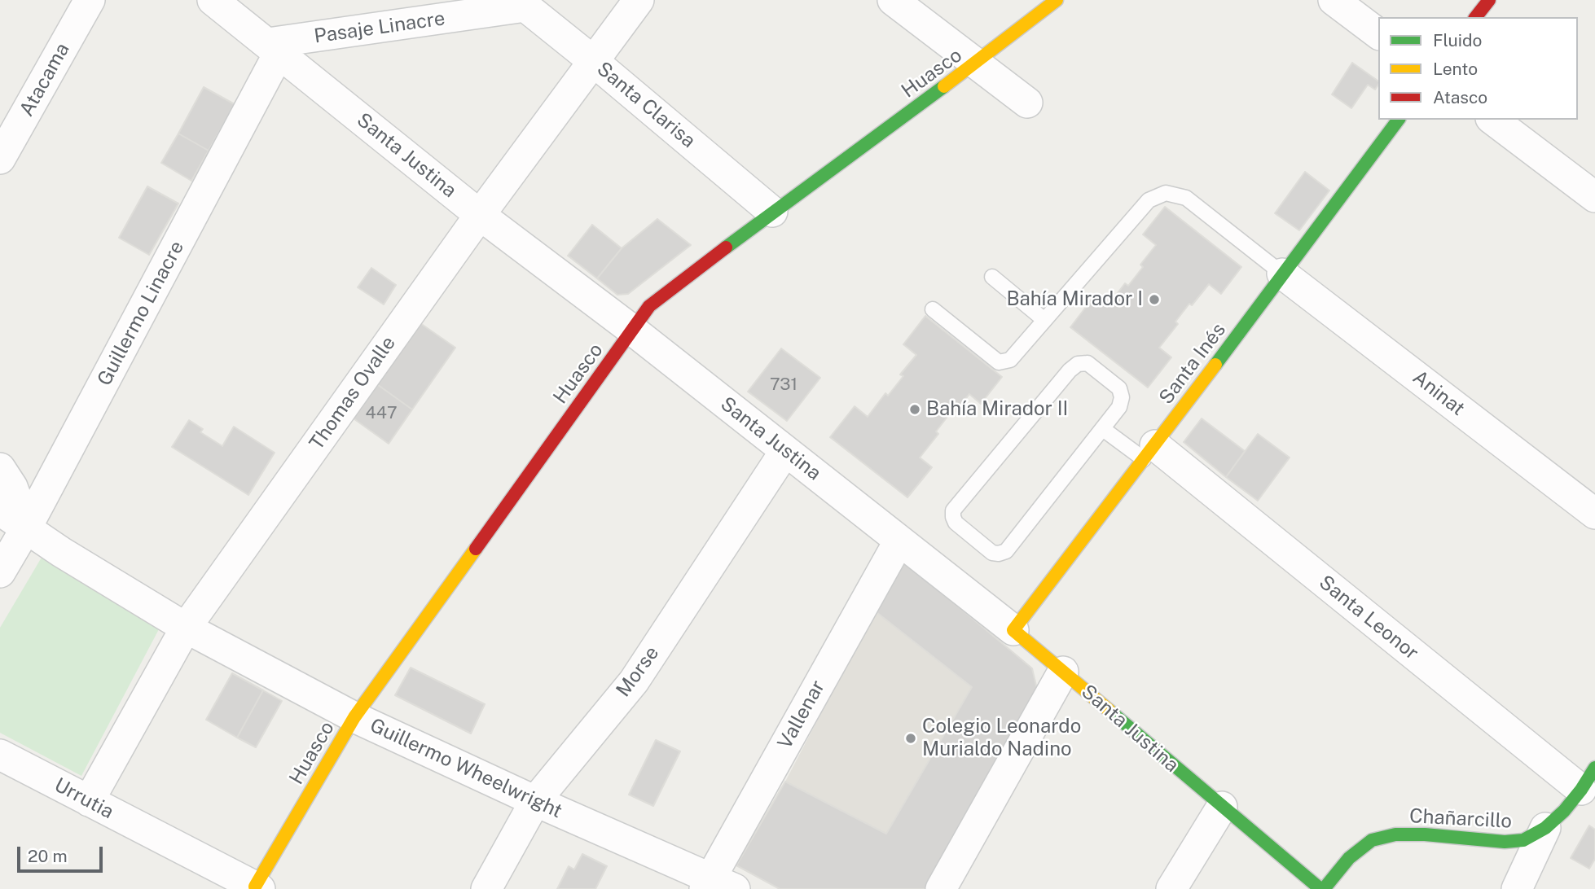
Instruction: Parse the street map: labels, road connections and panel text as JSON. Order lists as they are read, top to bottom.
{
  "streets": {
    "street": [
      "Pasaje Linacre",
      "Huasco",
      "Atacama",
      "Santa Clarisa",
      "Santa Justina",
      "Guillermo Linacre",
      "Santa Inés",
      "Thomas Ovalle",
      "Aninat",
      "Santa Leonor",
      "Morse",
      "Vallenar",
      "Guillermo Wheelwright",
      "Urrutia",
      "Chañarcillo"
    ]
  },
  "crossings": [
    ["Pasaje Linacre", "Santa Clarisa"],
    ["Pasaje Linacre", "Santa Justina"],
    ["Pasaje Linacre", "Guillermo Linacre"],
    ["Huasco", "Santa Clarisa"],
    ["Huasco", "Santa Justina"],
    ["Huasco", "Guillermo Wheelwright"],
    ["Huasco", "Urrutia"],
    ["Santa Clarisa", "Thomas Ovalle"],
    ["Santa Justina", "Guillermo Linacre"],
    ["Santa Justina", "Santa Inés"],
    ["Santa Justina", "Thomas Ovalle"],
    ["Santa Justina", "Morse"],
    ["Santa Justina", "Vallenar"],
    ["Santa Justina", "Chañarcillo"],
    ["Guillermo Linacre", "Guillermo Wheelwright"],
    ["Santa Inés", "Aninat"],
    ["Santa Inés", "Santa Leonor"],
    ["Thomas Ovalle", "Guillermo Wheelwright"],
    ["Thomas Ovalle", "Urrutia"],
    ["Santa Leonor", "Chañarcillo"],
    ["Morse", "Guillermo Wheelwright"],
    ["Vallenar", "Guillermo Wheelwright"]
  ],
  "places": ["Bahía Mirador I", "Bahía Mirador II", "Colegio Leonardo Murialdo Nadino"],
  "house_numbers": ["731", "447"],
  "legend": ["Fluido", "Lento", "Atasco"],
  "scale_bar": "20 m"
}
